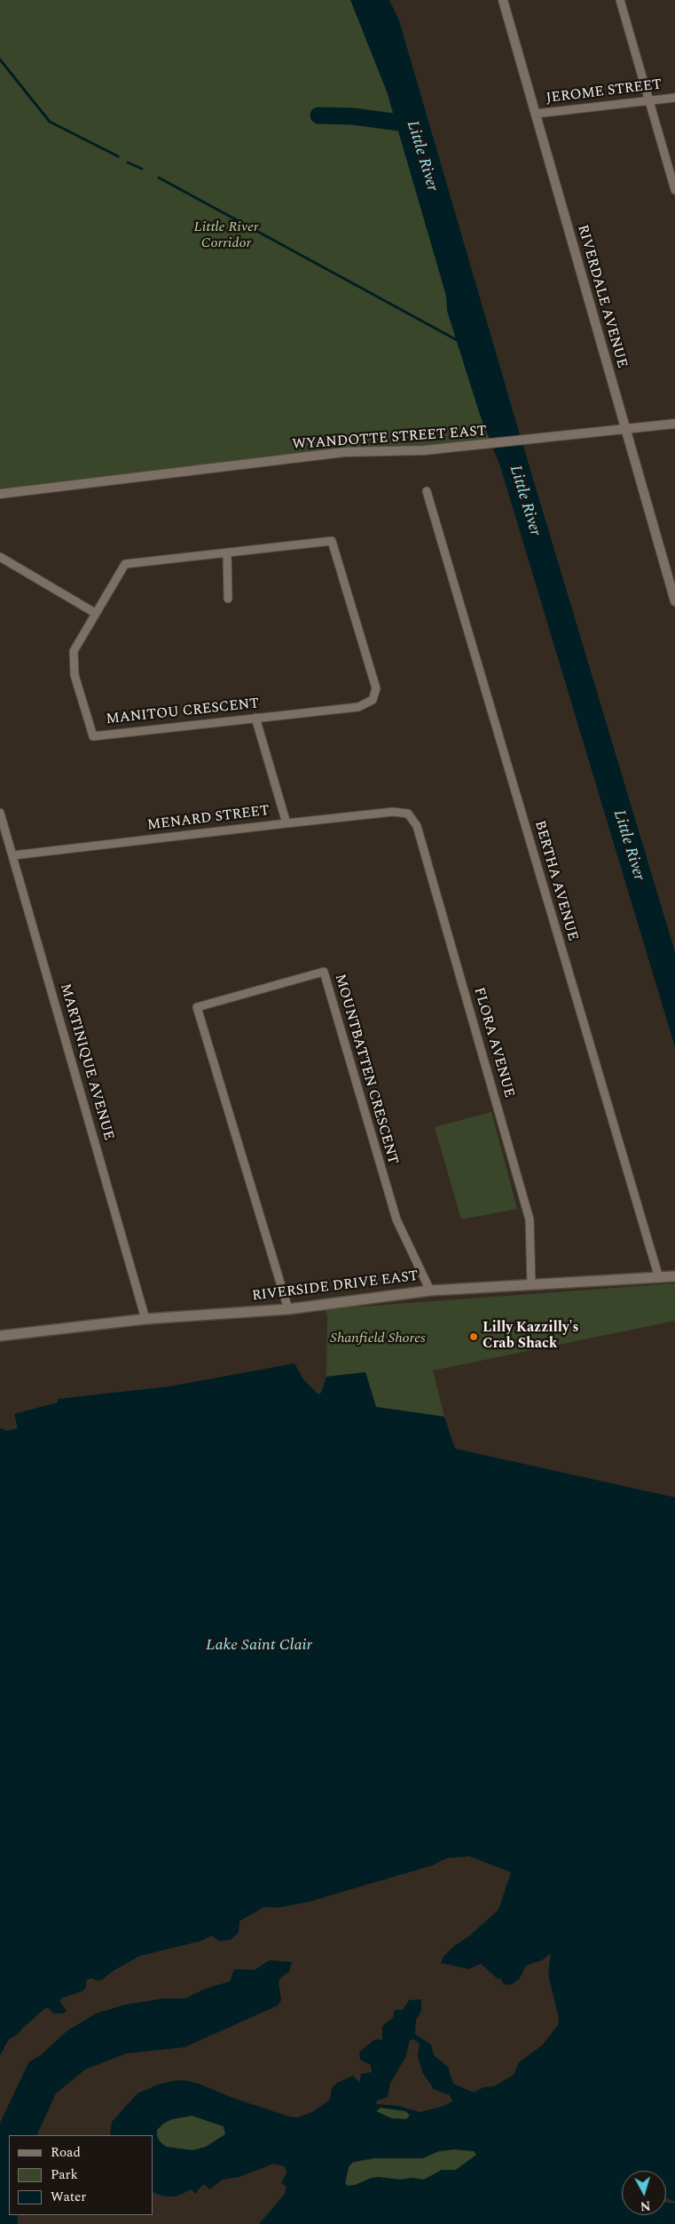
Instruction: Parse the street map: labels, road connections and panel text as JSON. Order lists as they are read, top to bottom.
{
  "streets": {
    "main road": ["RIVERSIDE DRIVE EAST"],
    "street": [
      "JEROME STREET",
      "RIVERDALE AVENUE",
      "WYANDOTTE STREET EAST",
      "MANITOU CRESCENT",
      "MENARD STREET",
      "BERTHA AVENUE",
      "FLORA AVENUE",
      "MARTINIQUE AVENUE",
      "MOUNTBATTEN CRESCENT"
    ]
  },
  "crossings": [
    ["JEROME STREET", "RIVERDALE AVENUE"],
    ["RIVERDALE AVENUE", "WYANDOTTE STREET EAST"],
    ["MENARD STREET", "FLORA AVENUE"],
    ["MENARD STREET", "MARTINIQUE AVENUE"],
    ["BERTHA AVENUE", "RIVERSIDE DRIVE EAST"],
    ["FLORA AVENUE", "RIVERSIDE DRIVE EAST"],
    ["MARTINIQUE AVENUE", "RIVERSIDE DRIVE EAST"],
    ["MOUNTBATTEN CRESCENT", "RIVERSIDE DRIVE EAST"]
  ],
  "water": ["Little River", "Lake Saint Clair"],
  "parks": ["Little River Corridor", "Shanfield Shores"],
  "places": ["Lilly Kazzilly's Crab Shack"],
  "legend": ["Road", "Park", "Water"],
  "north": "bottom"
}
